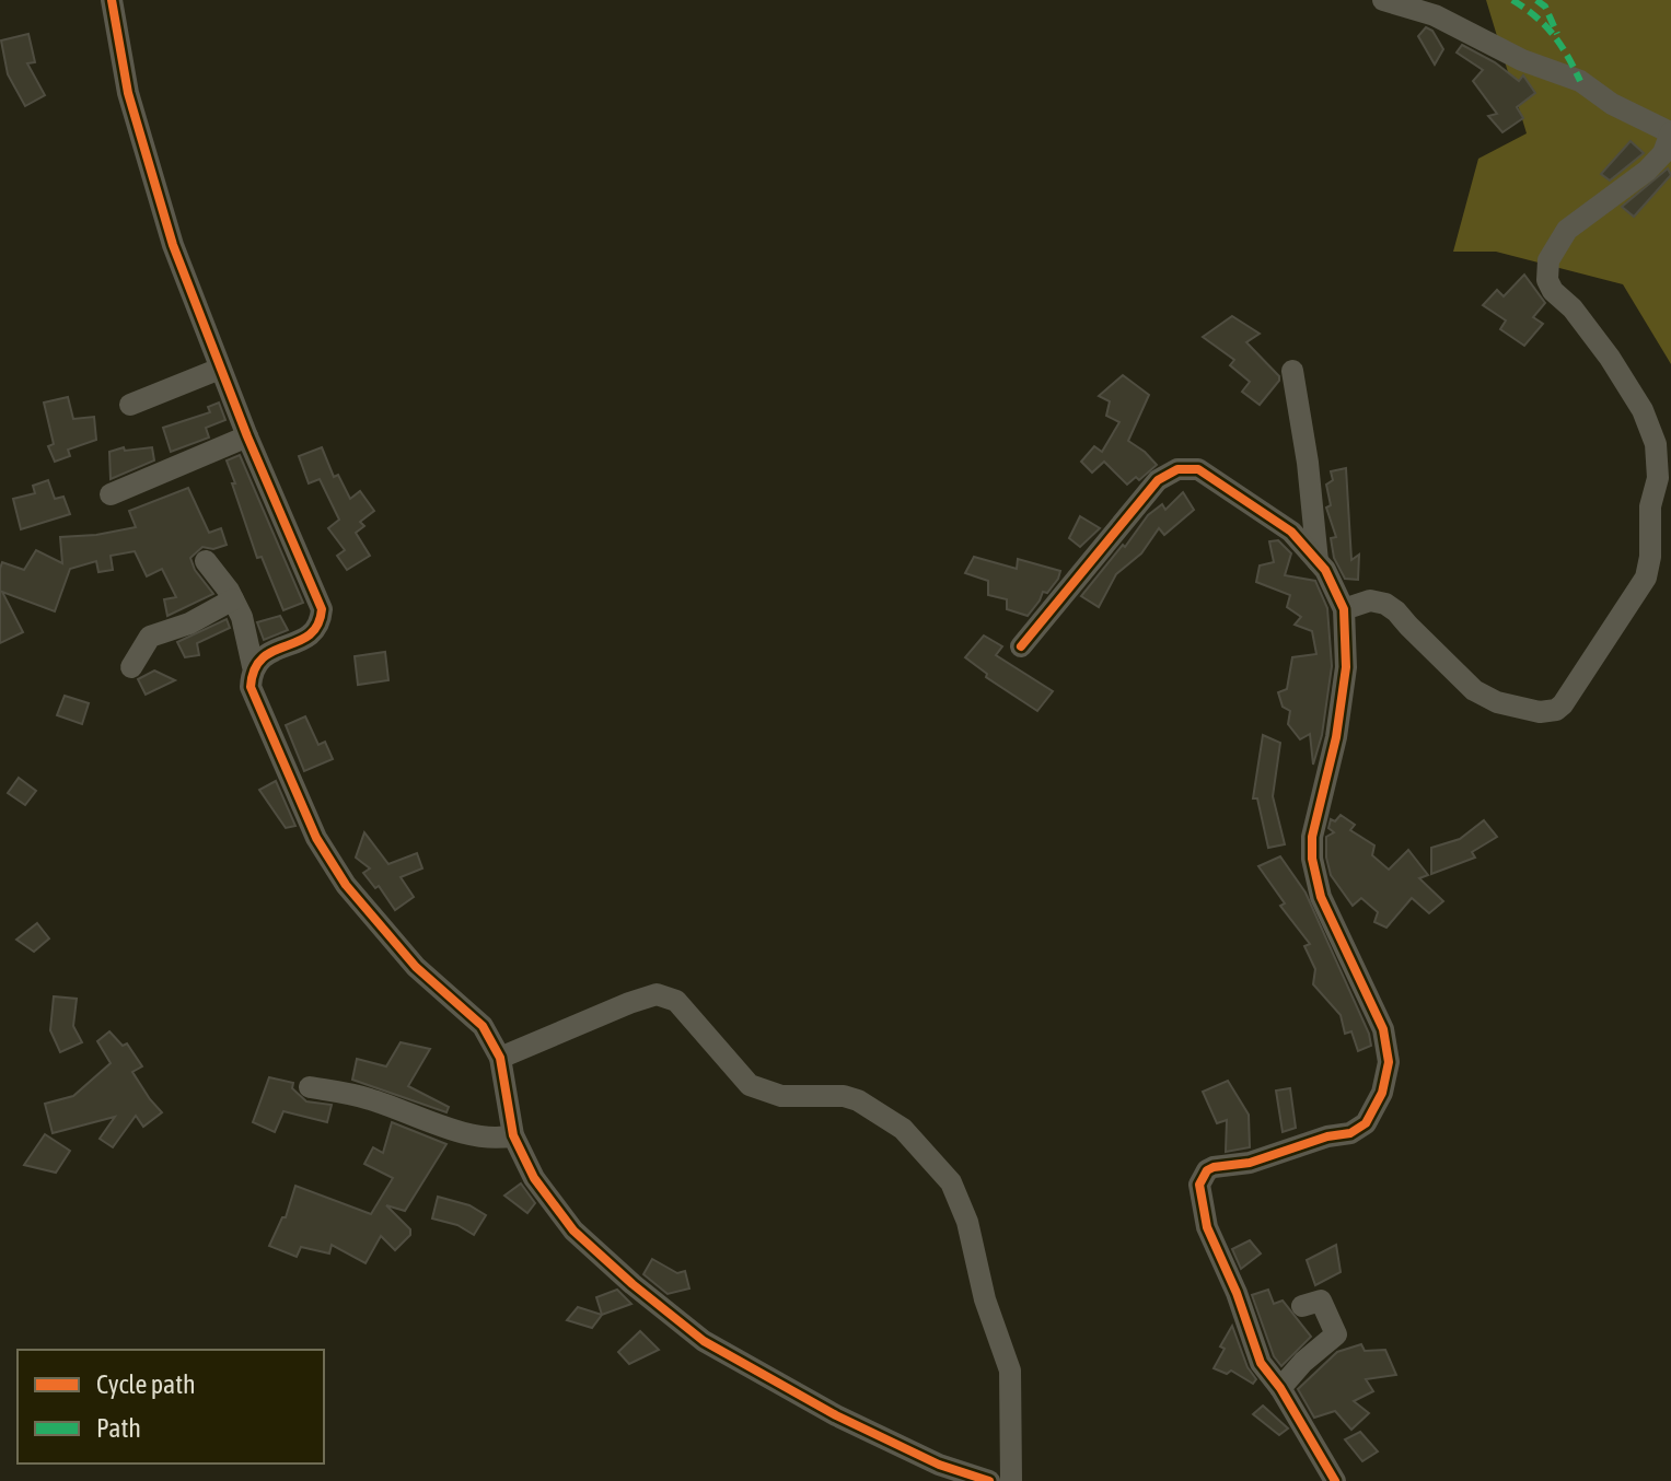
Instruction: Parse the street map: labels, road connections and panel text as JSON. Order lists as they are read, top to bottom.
{
  "legend": ["Cycle path", "Path"]
}
